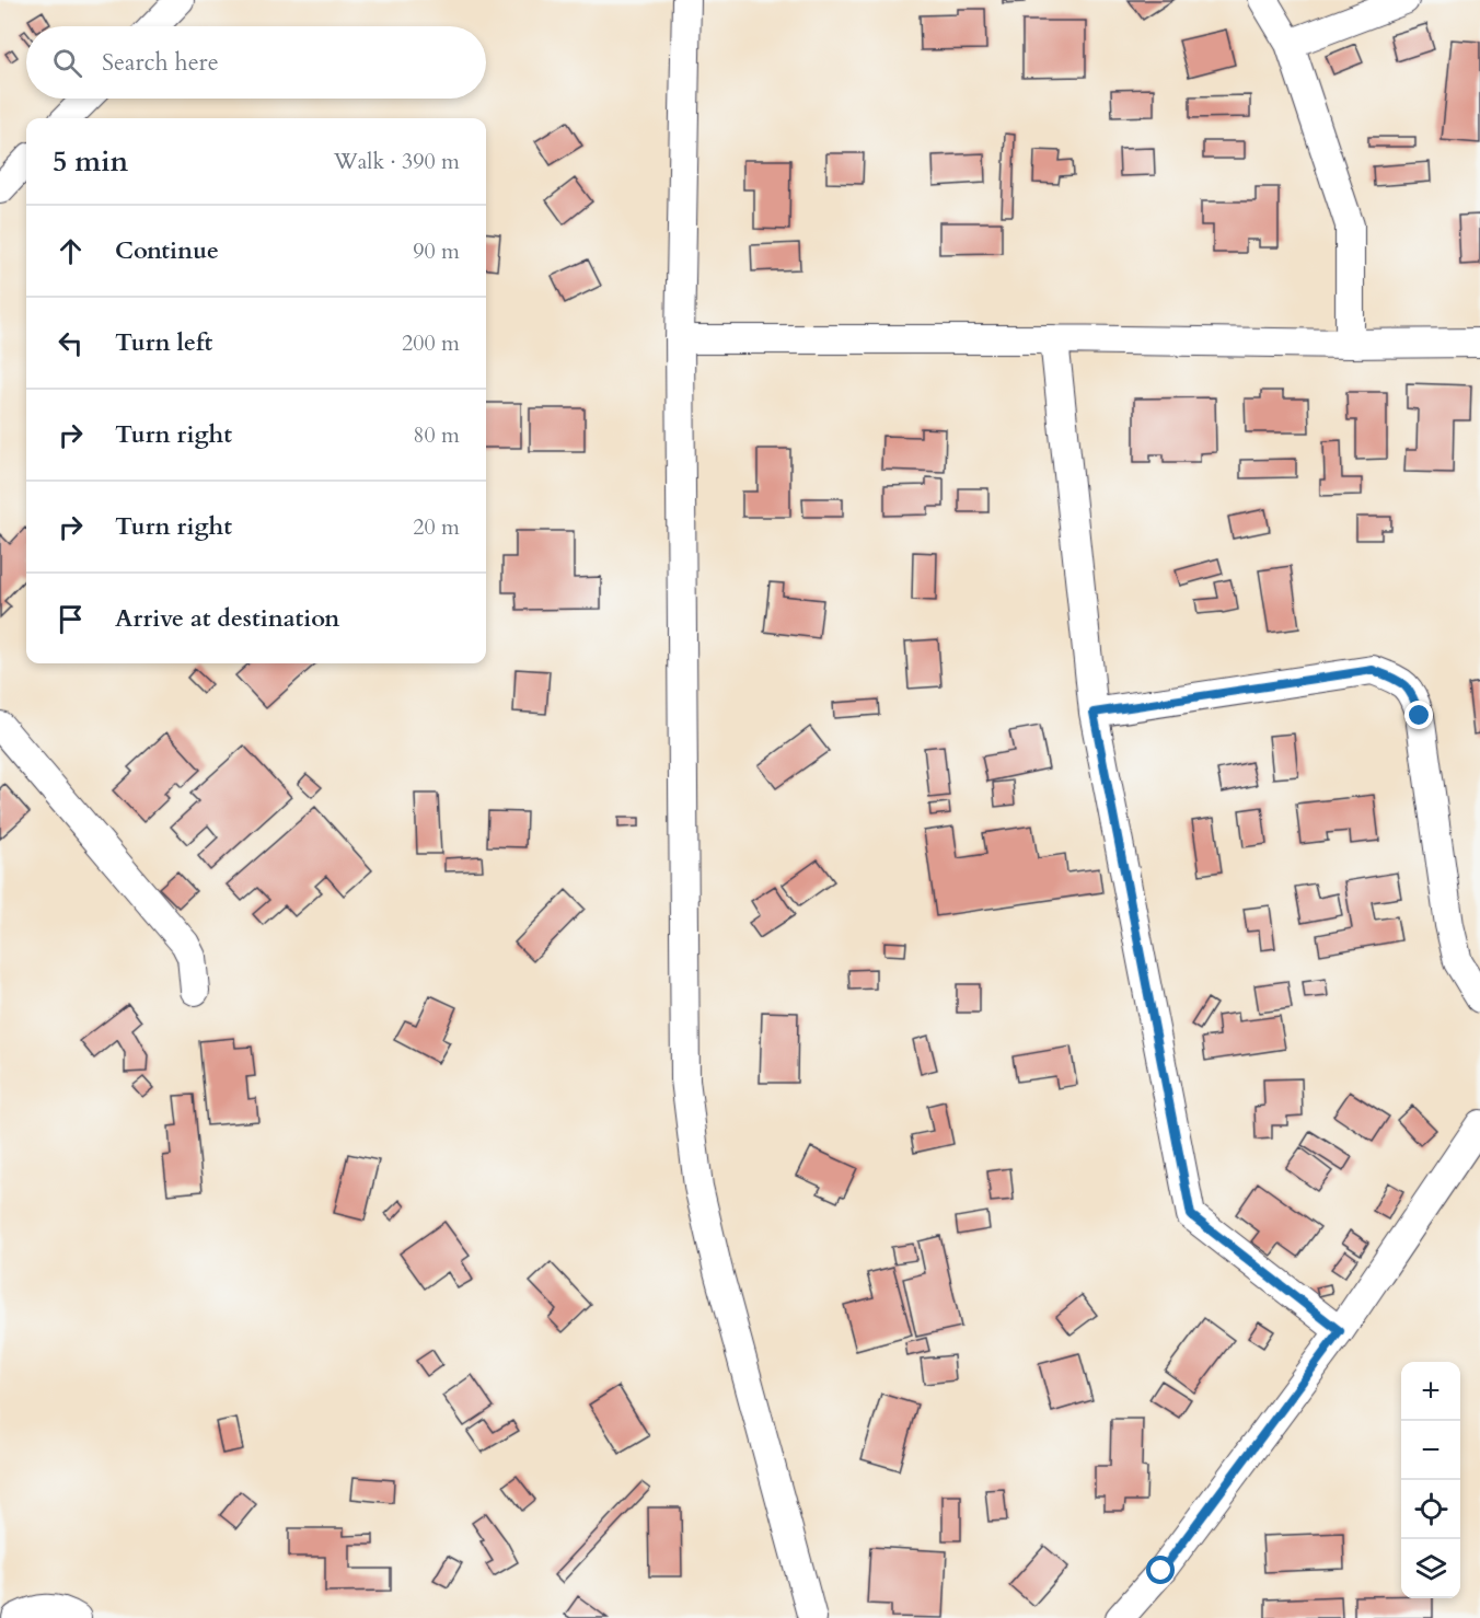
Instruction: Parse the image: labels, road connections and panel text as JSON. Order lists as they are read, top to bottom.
{
  "page": {
    "search": "Search here",
    "heading": ["5 min", "Walk · 390 m"],
    "list": [
      ["Continue", "90 m"],
      ["Turn left", "200 m"],
      ["Turn right", "80 m"],
      ["Turn right", "20 m"],
      "Arrive at destination"
    ],
    "map_buttons": ["+", "−"]
  }
}
